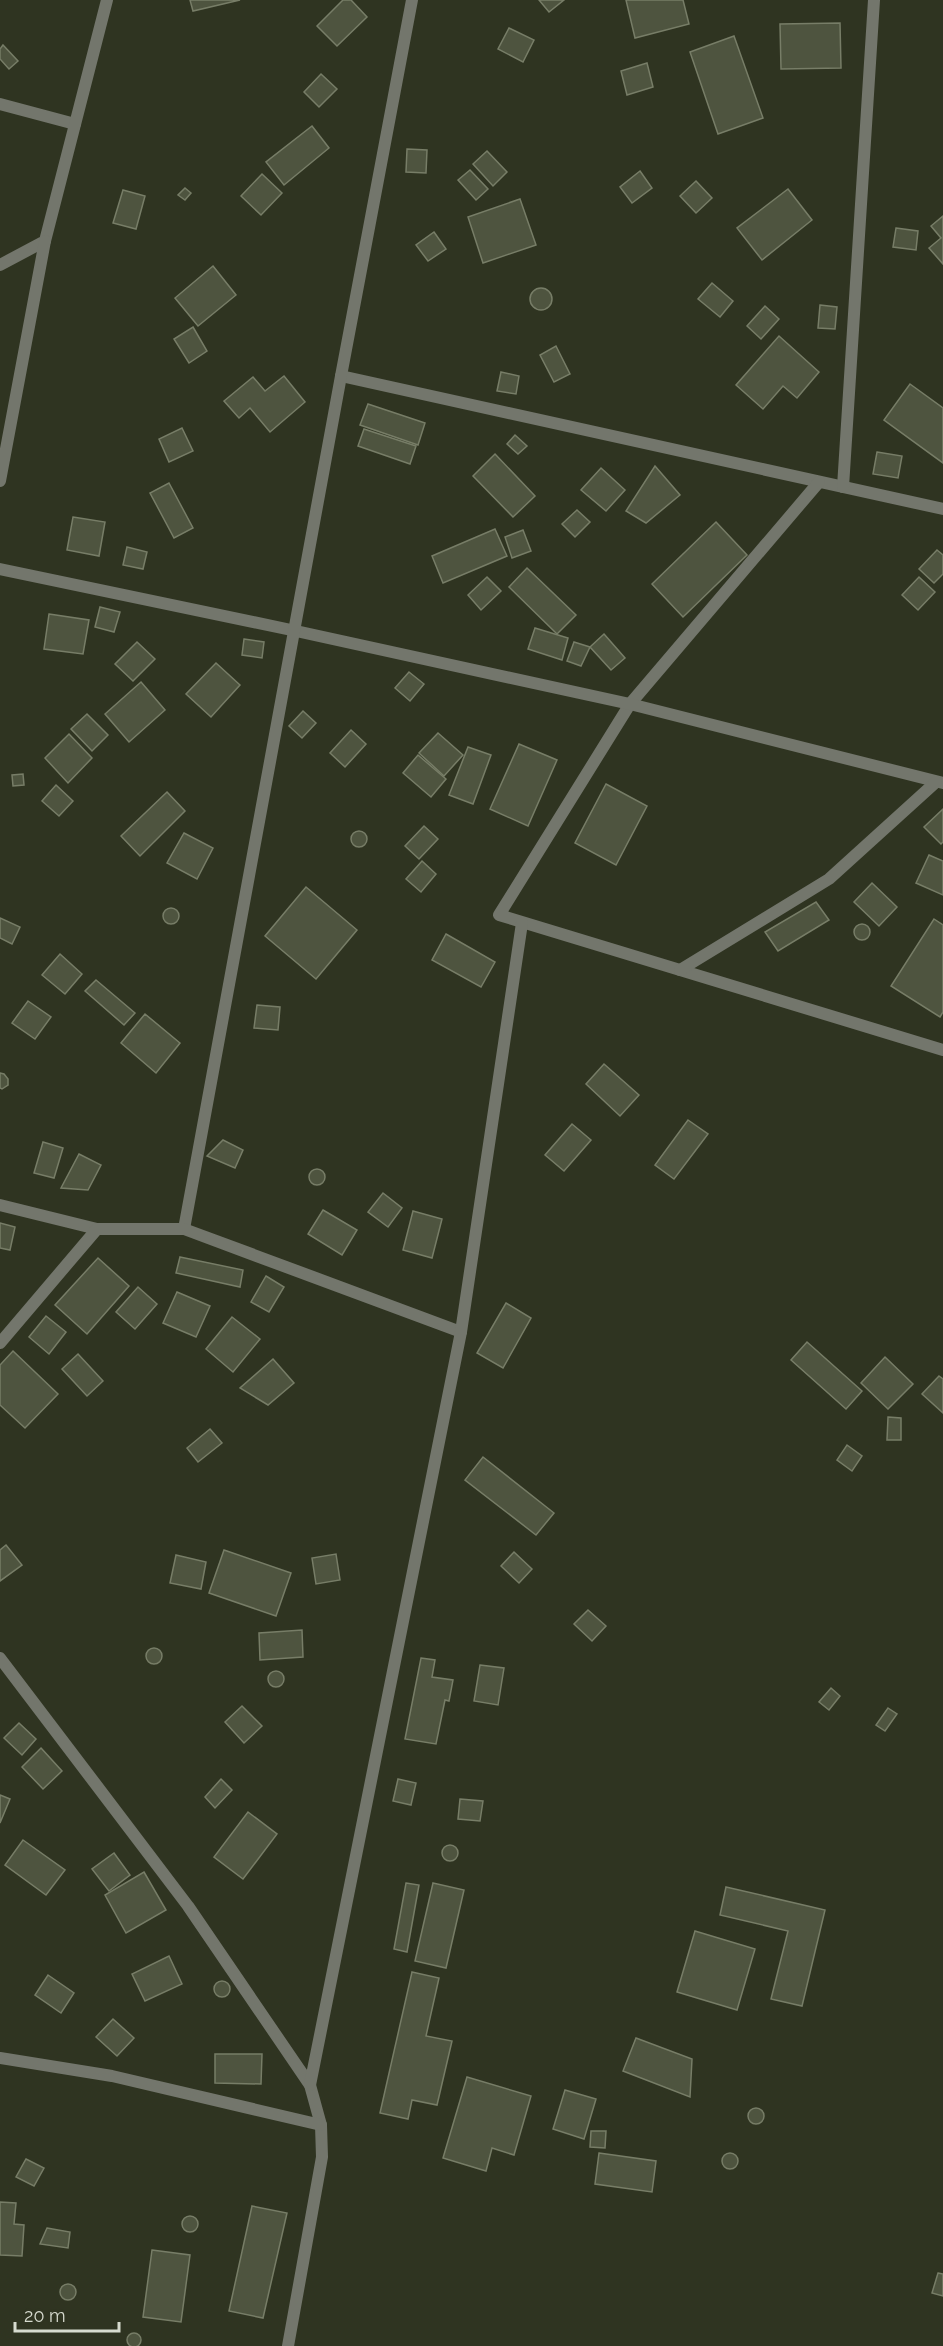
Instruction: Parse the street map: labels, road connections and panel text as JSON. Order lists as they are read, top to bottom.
{
  "scale_bar": "20 m"
}
